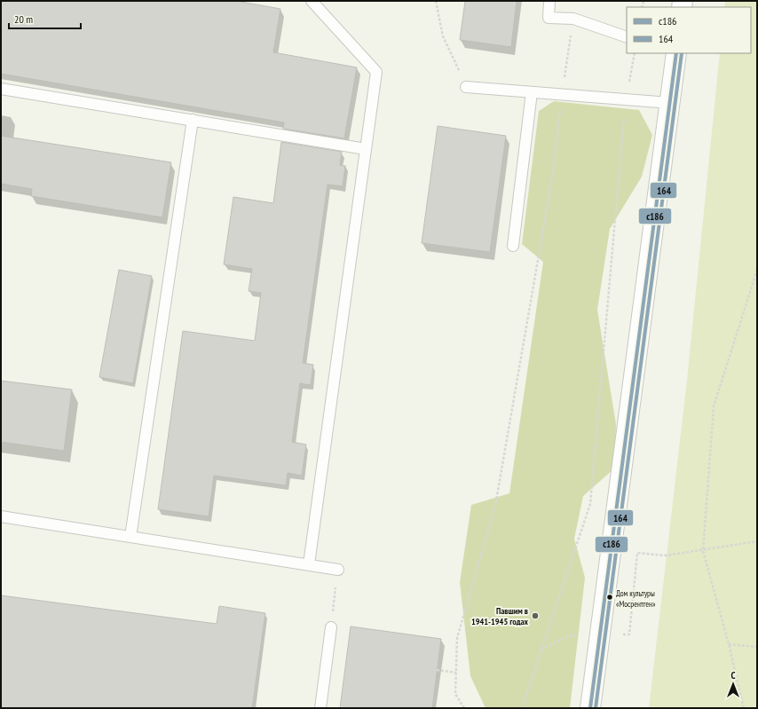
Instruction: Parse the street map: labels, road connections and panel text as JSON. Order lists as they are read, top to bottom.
{
  "places": ["Дом культуры «Мосрентген»", "Павшим в 1941-1945 годах"],
  "lines": ["transit line с186", "transit line 164"],
  "legend": ["с186", "164"],
  "scale_bar": "20 m",
  "north": "top"
}
